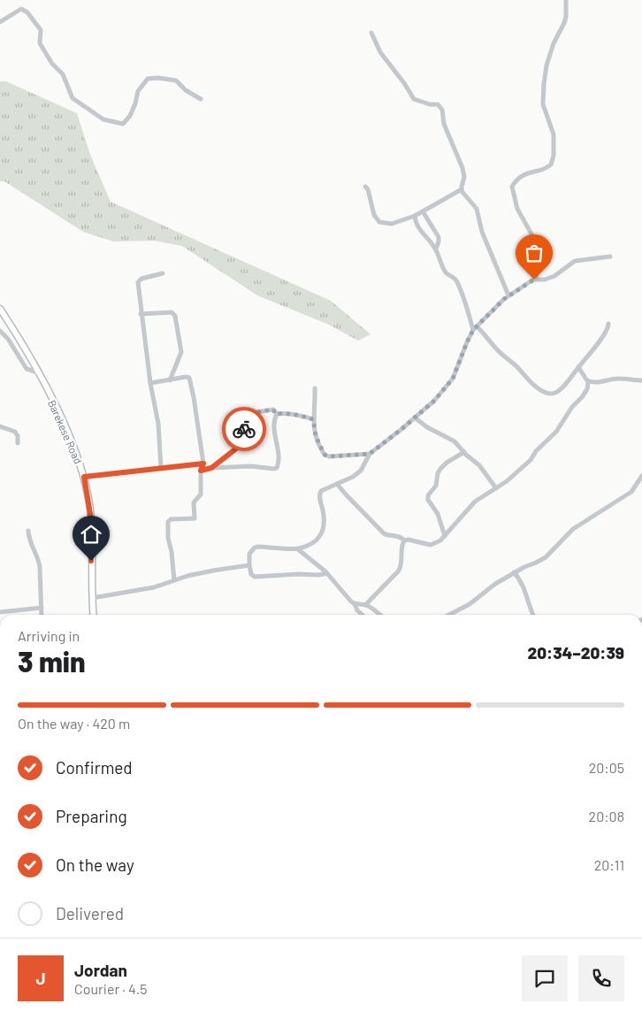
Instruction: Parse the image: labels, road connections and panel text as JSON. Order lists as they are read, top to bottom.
{
  "streets": {
    "main road": ["Barekese Road"]
  },
  "page": {
    "heading": ["3 min", "Arriving in", "20:34–20:39"],
    "panel": ["Jordan", "Courier · 4.5"],
    "bar": "On the way · 420 m",
    "list": [
      ["Confirmed", "20:05"],
      ["Preparing", "20:08"],
      ["On the way", "20:11"],
      "Delivered"
    ],
    "round": "J"
  }
}
